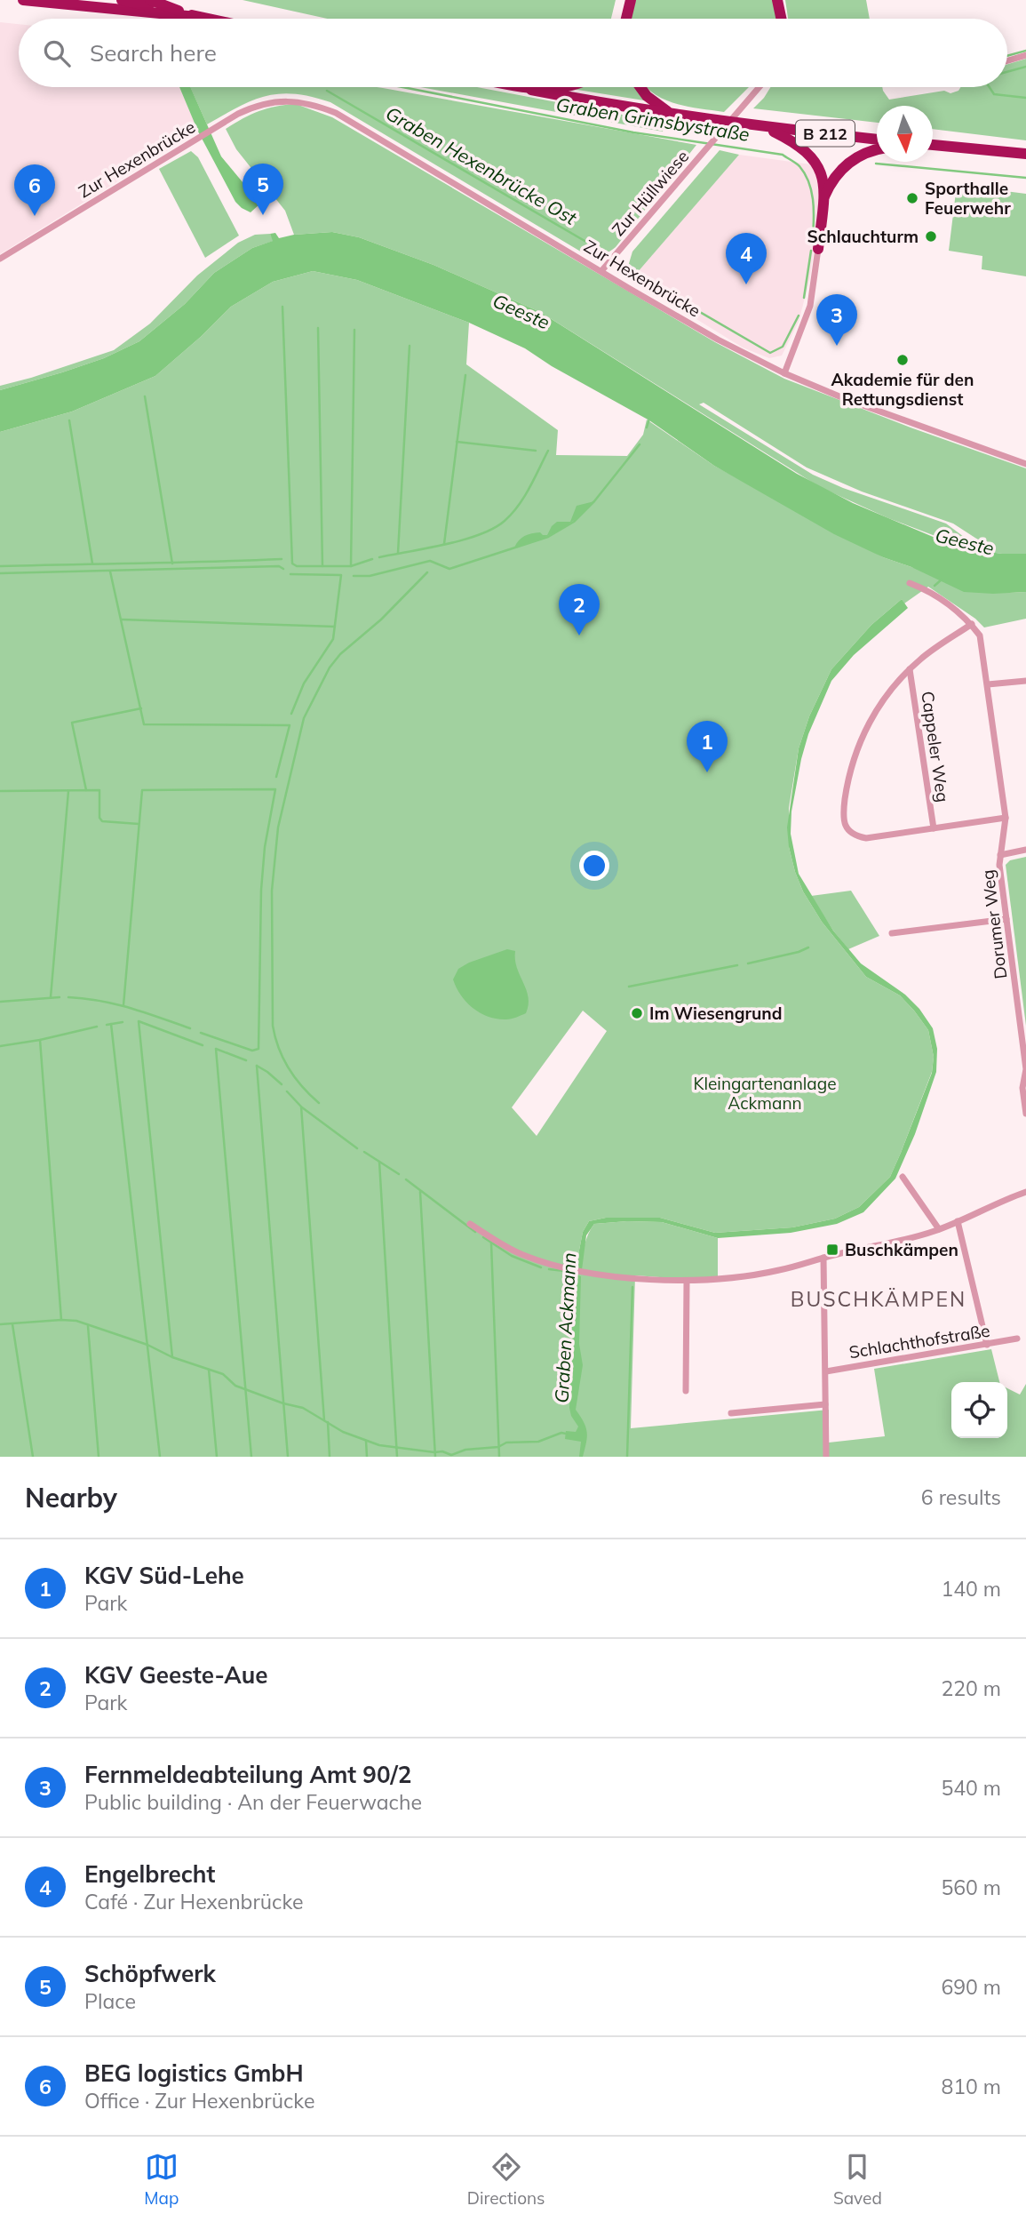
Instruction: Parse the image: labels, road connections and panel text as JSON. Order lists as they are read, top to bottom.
{
  "streets": {
    "highway": ["B 212"],
    "street": [
      "Zur Hexenbrücke",
      "Zur Hüllwiese",
      "Cappeler Weg",
      "Dorumer Weg",
      "Schlachthofstraße"
    ]
  },
  "crossings": [
    ["Zur Hexenbrücke", "Zur Hüllwiese"]
  ],
  "districts": ["BUSCHKÄMPEN"],
  "water": [
    "Graben Grimsbystraße",
    "Graben Hexenbrücke Ost",
    "Geeste",
    "Graben Ackmann"
  ],
  "parks": ["Kleingartenanlage Ackmann"],
  "places": {
    "other": [
      "Sporthalle Feuerwehr",
      "Schlauchturm",
      "Akademie für den Rettungsdienst",
      "Im Wiesengrund"
    ],
    "transit": ["Buschkämpen"]
  },
  "north": "bottom",
  "page": {
    "search": "Search here",
    "pins": [
      "5",
      "6",
      "4",
      "3",
      "2",
      "1"
    ],
    "heading": ["Nearby", "6 results"],
    "list": [
      {
        "mark": "1",
        "name": "KGV Süd-Lehe",
        "note": "Park",
        "value": "140 m"
      },
      {
        "mark": "2",
        "name": "KGV Geeste-Aue",
        "note": "Park",
        "value": "220 m"
      },
      {
        "mark": "3",
        "name": "Fernmeldeabteilung Amt 90/2",
        "note": "Public building · An der Feuerwache",
        "value": "540 m"
      },
      {
        "mark": "4",
        "name": "Engelbrecht",
        "note": "Café · Zur Hexenbrücke",
        "value": "560 m"
      },
      {
        "mark": "5",
        "name": "Schöpfwerk",
        "note": "Place",
        "value": "690 m"
      },
      {
        "mark": "6",
        "name": "BEG logistics GmbH",
        "note": "Office · Zur Hexenbrücke",
        "value": "810 m"
      }
    ],
    "nav": ["Map", "Directions", "Saved"]
  }
}
